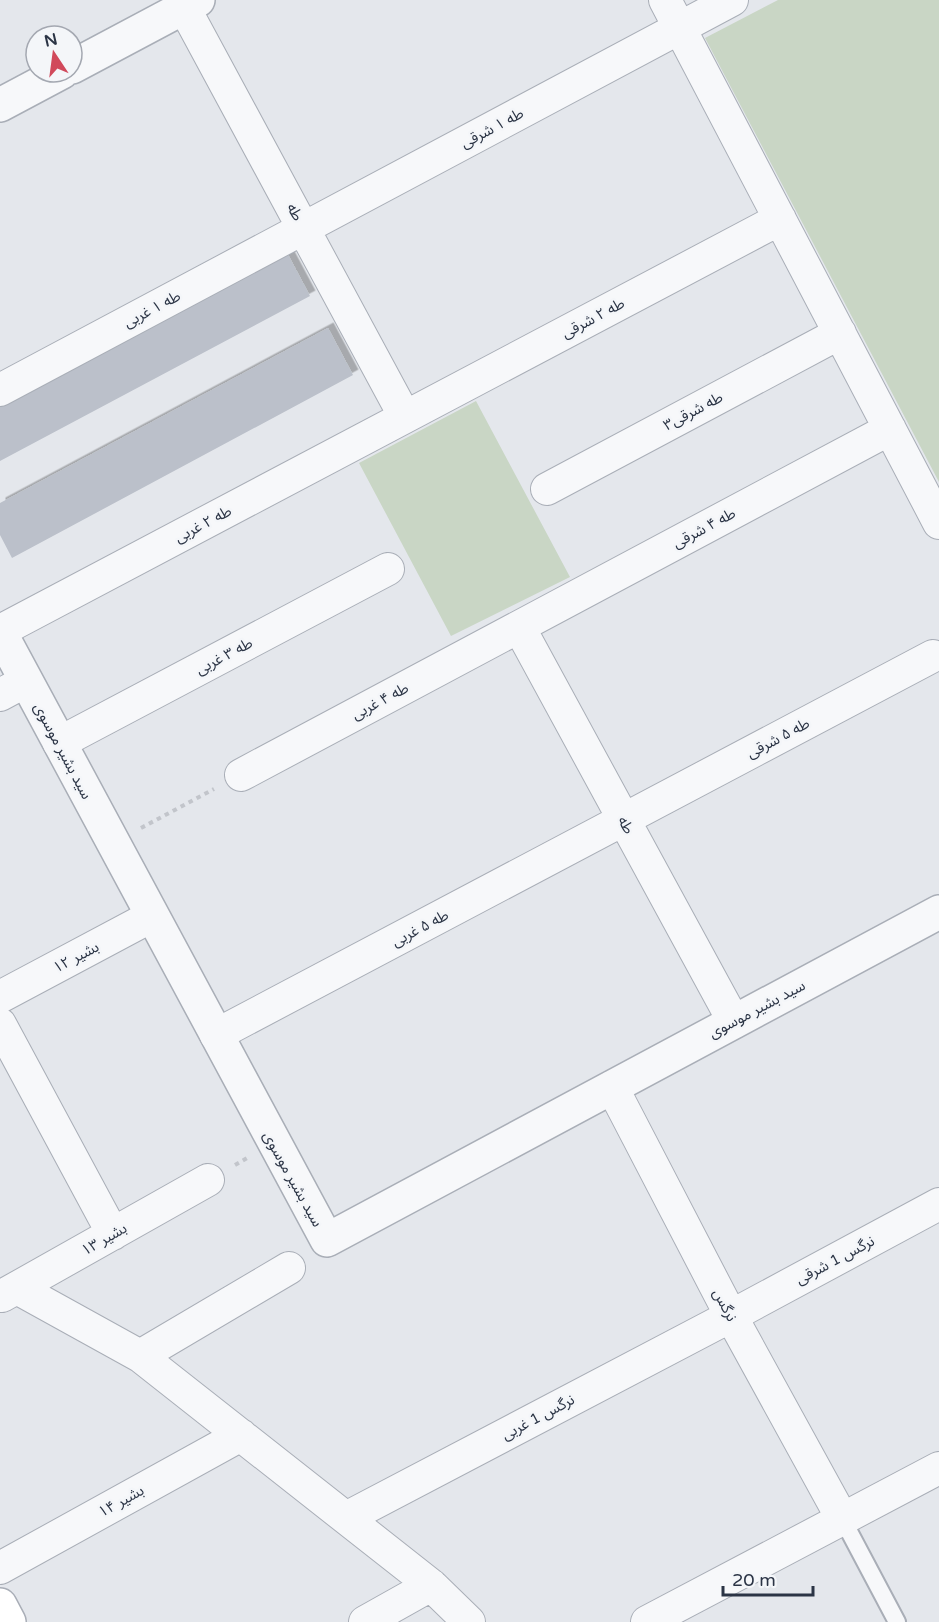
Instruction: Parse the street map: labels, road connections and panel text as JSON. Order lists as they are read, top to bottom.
{
  "streets": {
    "street": [
      "طه ۱ شرقی",
      "طه",
      "طه ۱ غربی",
      "طه ۲ شرقی",
      "طه شرقی۳",
      "طه ۲ غربی",
      "طه ۴ شرقی",
      "طه ۳ غربی",
      "طه ۴ غربی",
      "طه ۵ شرقی",
      "سید بشیر موسوی",
      "طه ۵ غربی",
      "بشیر ۱۲",
      "بشیر ۱۳",
      "نرگس 1 شرقی",
      "نرگس",
      "نرگس 1 غربی",
      "بشیر ۱۴"
    ]
  },
  "crossings": [
    ["طه ۱ شرقی", "طه"],
    ["طه ۱ شرقی", "طه ۱ غربی"],
    ["طه", "طه ۱ غربی"],
    ["طه", "طه ۲ شرقی"],
    ["طه", "طه ۲ غربی"],
    ["طه", "طه ۴ شرقی"],
    ["طه", "طه ۴ غربی"],
    ["طه", "طه ۵ شرقی"],
    ["طه", "سید بشیر موسوی"],
    ["طه", "طه ۵ غربی"],
    ["طه ۲ شرقی", "طه ۲ غربی"],
    ["طه ۲ غربی", "سید بشیر موسوی"],
    ["طه ۴ شرقی", "طه ۴ غربی"],
    ["طه ۳ غربی", "سید بشیر موسوی"],
    ["طه ۵ شرقی", "طه ۵ غربی"],
    ["سید بشیر موسوی", "طه ۵ غربی"],
    ["سید بشیر موسوی", "بشیر ۱۲"],
    ["سید بشیر موسوی", "نرگس"],
    ["نرگس 1 شرقی", "نرگس"],
    ["نرگس 1 شرقی", "نرگس 1 غربی"],
    ["نرگس", "نرگس 1 غربی"]
  ],
  "scale_bar": "20 m",
  "north": "top"
}
